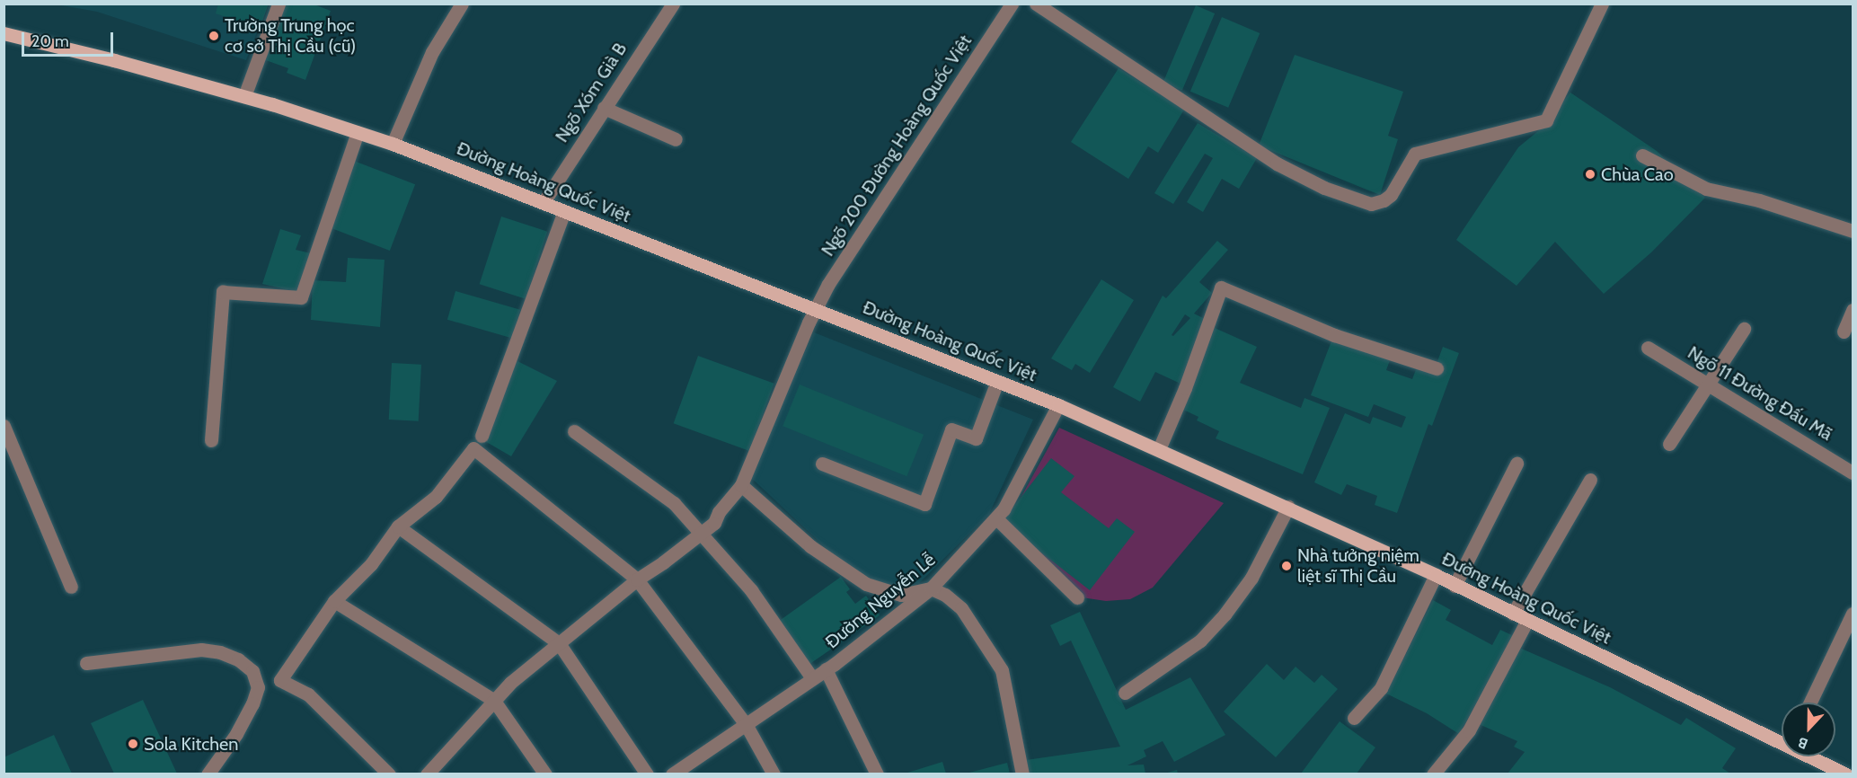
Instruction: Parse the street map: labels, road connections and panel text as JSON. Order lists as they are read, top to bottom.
{
  "streets": {
    "main road": ["Đường Hoàng Quốc Việt"],
    "street": [
      "Ngõ Xóm Già B",
      "Ngõ 200 Đường Hoàng Quốc Việt",
      "Ngõ 11 Đường Đấu Mã",
      "Đường Nguyễn Lễ"
    ]
  },
  "crossings": [
    ["Ngõ Xóm Già B", "Đường Hoàng Quốc Việt"],
    ["Ngõ 200 Đường Hoàng Quốc Việt", "Đường Hoàng Quốc Việt"],
    ["Đường Hoàng Quốc Việt", "Đường Nguyễn Lễ"]
  ],
  "places": [
    "Trường Trung học cơ sở Thị Cầu (cũ)",
    "Chùa Cao",
    "Nhà tưởng niệm liệt sĩ Thị Cầu",
    "Sola Kitchen"
  ],
  "scale_bar": "20 m",
  "north": "bottom"
}
